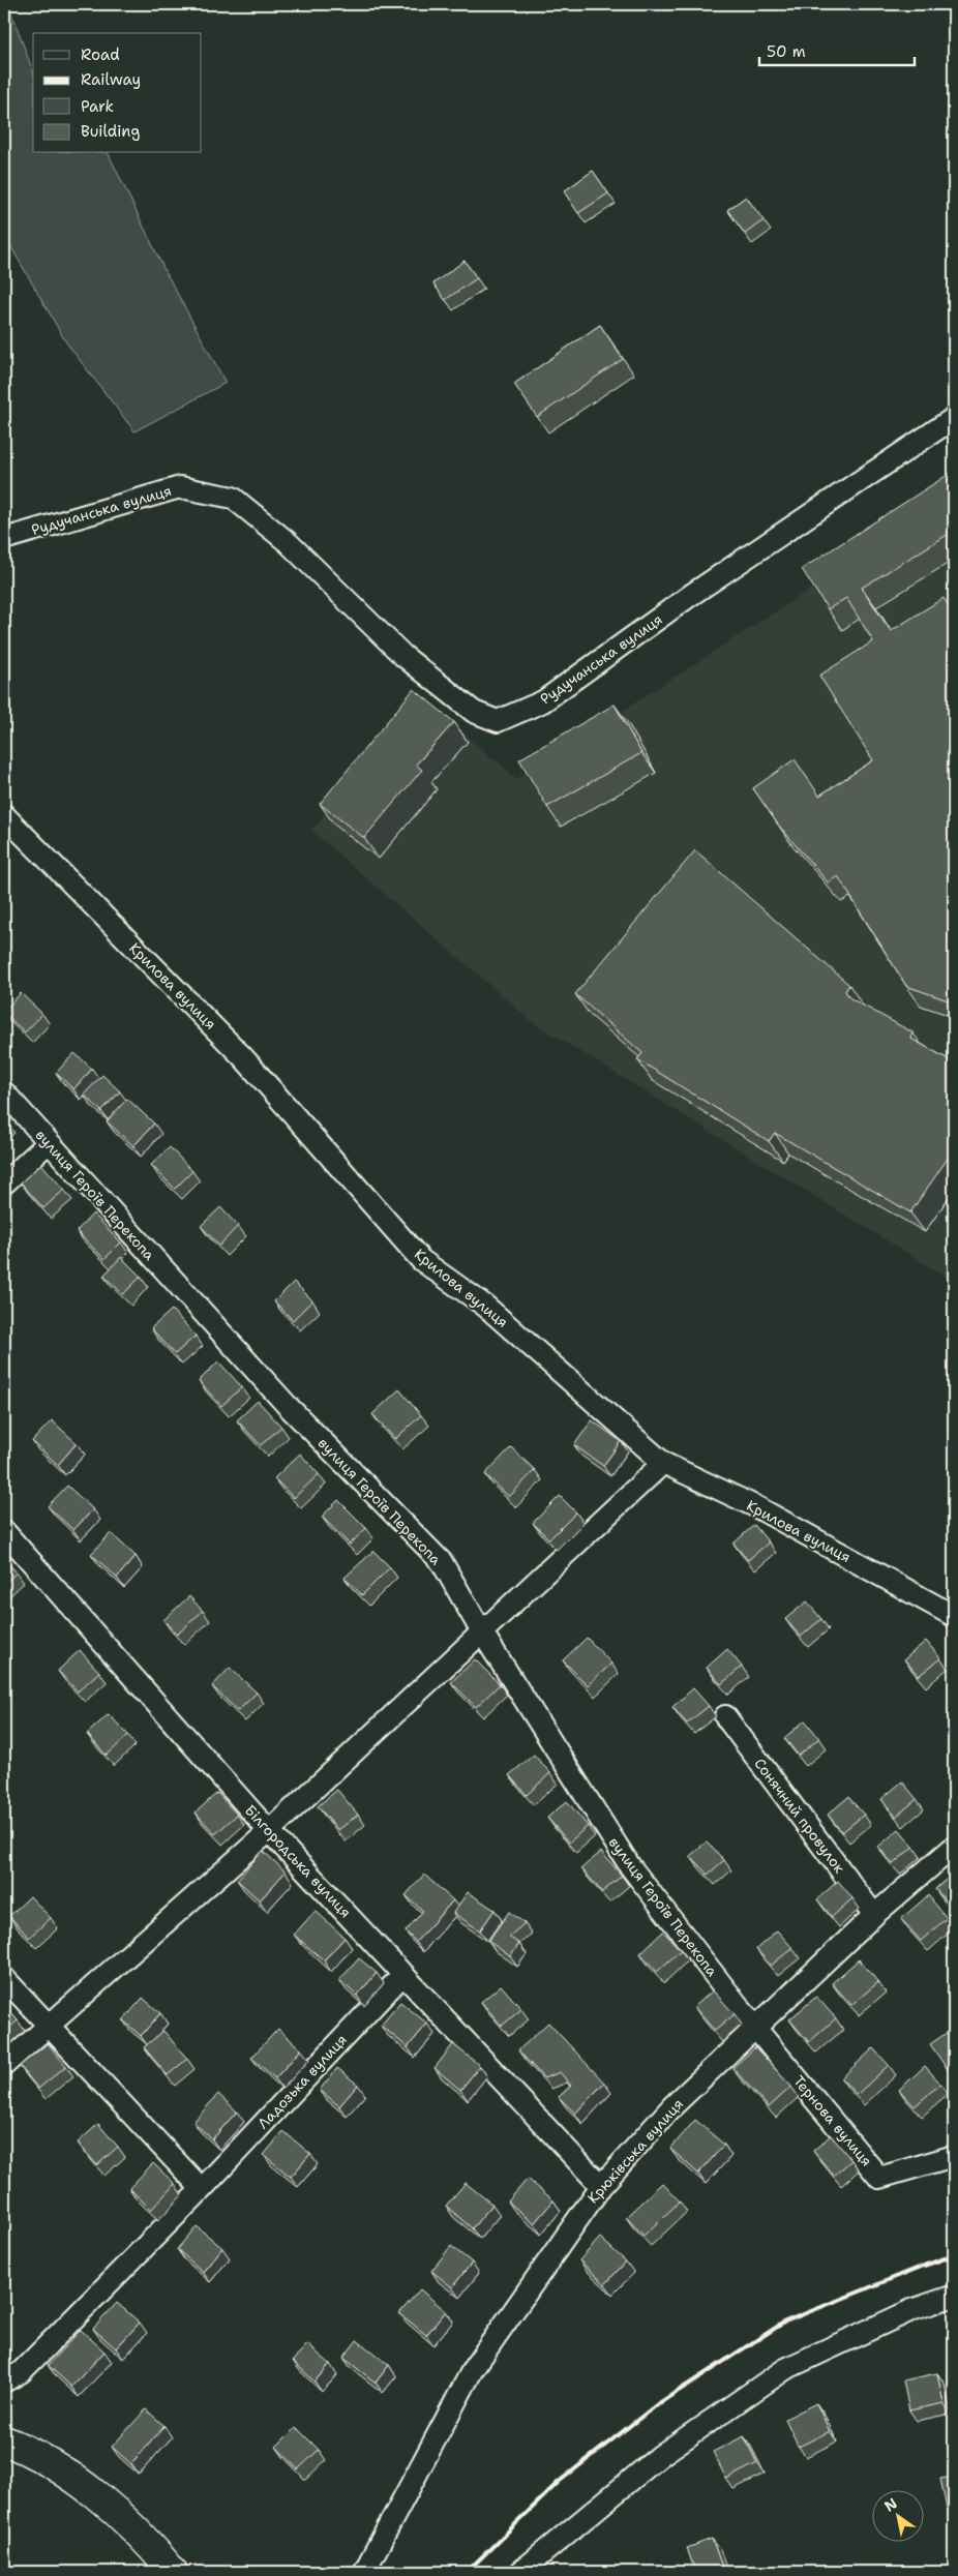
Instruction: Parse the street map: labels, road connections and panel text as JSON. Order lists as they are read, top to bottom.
{
  "streets": {
    "street": [
      "Рудучанська вулиця",
      "Крилова вулиця",
      "вулиця Героїв Перекопа",
      "Сонячний провулок",
      "Білгородська вулиця",
      "Ладозька вулиця",
      "Тернова вулиця",
      "Крюківська вулиця"
    ]
  },
  "crossings": [
    ["вулиця Героїв Перекопа", "Тернова вулиця"],
    ["вулиця Героїв Перекопа", "Крюківська вулиця"],
    ["Сонячний провулок", "Крюківська вулиця"],
    ["Білгородська вулиця", "Ладозька вулиця"],
    ["Білгородська вулиця", "Крюківська вулиця"],
    ["Тернова вулиця", "Крюківська вулиця"]
  ],
  "legend": [
    "Road",
    "Railway",
    "Park",
    "Building"
  ],
  "scale_bar": "50 m",
  "north": "top left"
}
